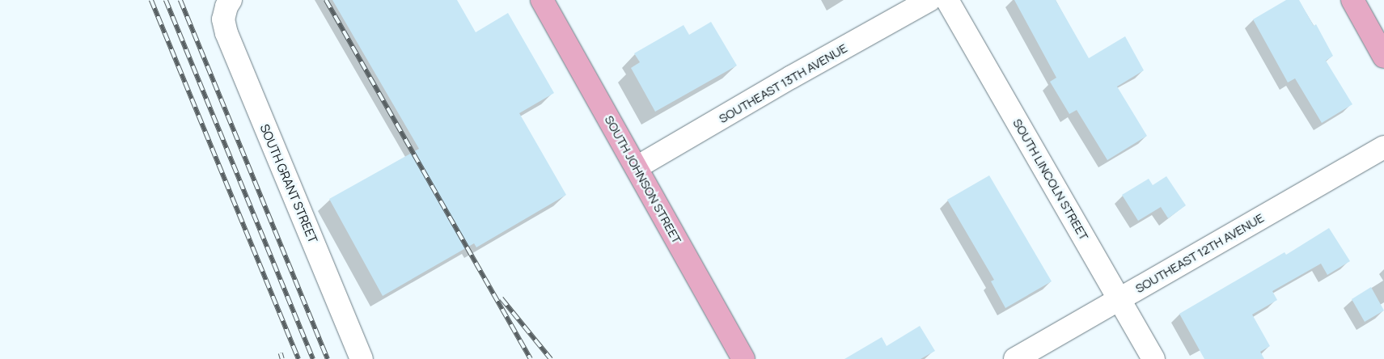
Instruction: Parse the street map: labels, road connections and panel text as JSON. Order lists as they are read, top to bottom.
{
  "streets": {
    "main road": ["SOUTH JOHNSON STREET"],
    "street": [
      "SOUTHEAST 13TH AVENUE",
      "SOUTH LINCOLN STREET",
      "SOUTH GRANT STREET",
      "SOUTHEAST 12TH AVENUE"
    ]
  },
  "crossings": [
    ["SOUTHEAST 13TH AVENUE", "SOUTH JOHNSON STREET"],
    ["SOUTH LINCOLN STREET", "SOUTHEAST 12TH AVENUE"]
  ]
}
